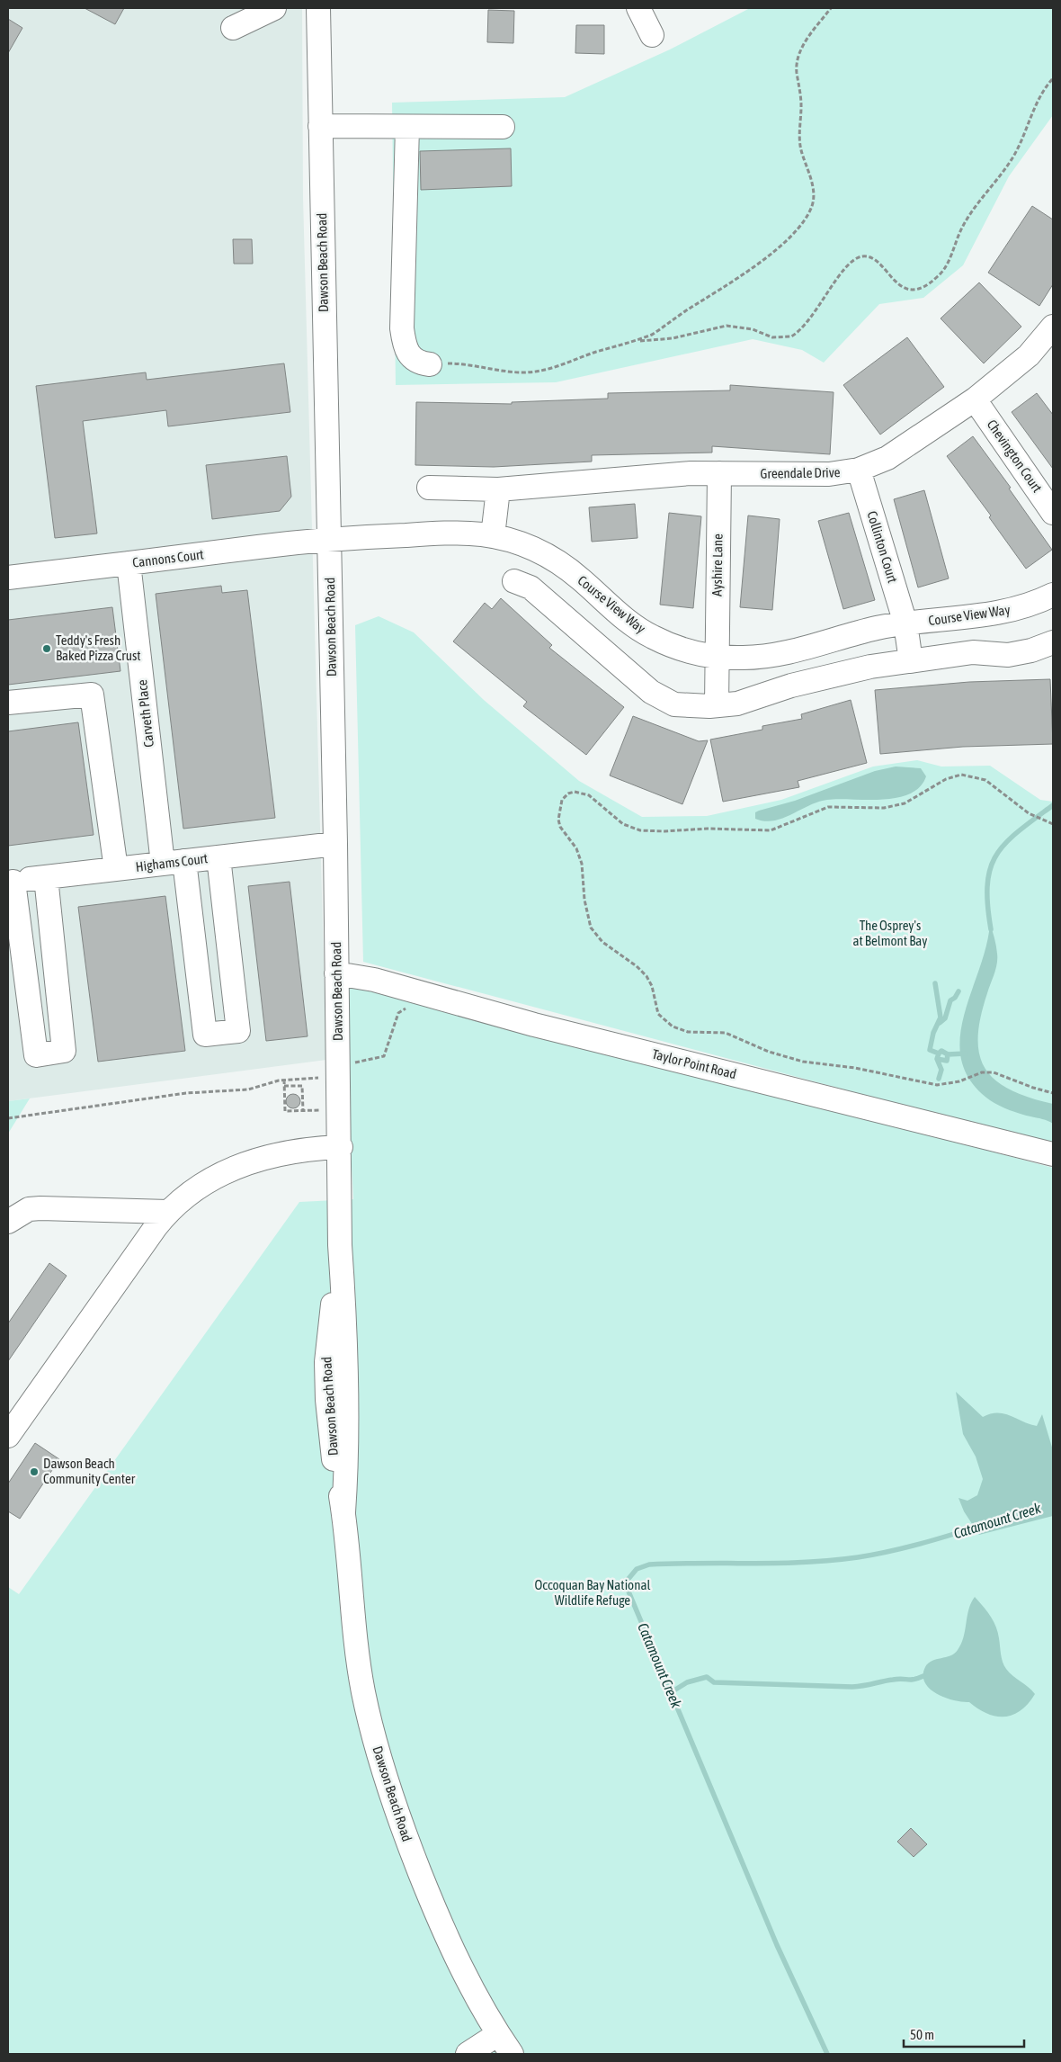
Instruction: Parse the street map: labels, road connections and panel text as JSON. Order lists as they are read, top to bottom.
{
  "streets": {
    "street": [
      "Dawson Beach Road",
      "Chevington Court",
      "Greendale Drive",
      "Collinton Court",
      "Cannons Court",
      "Ayshire Lane",
      "Course View Way",
      "Carveth Place",
      "Highams Court",
      "Taylor Point Road"
    ]
  },
  "crossings": [
    ["Dawson Beach Road", "Cannons Court"],
    ["Dawson Beach Road", "Course View Way"],
    ["Dawson Beach Road", "Highams Court"],
    ["Dawson Beach Road", "Taylor Point Road"],
    ["Chevington Court", "Greendale Drive"],
    ["Greendale Drive", "Collinton Court"],
    ["Greendale Drive", "Ayshire Lane"],
    ["Collinton Court", "Course View Way"],
    ["Cannons Court", "Course View Way"],
    ["Cannons Court", "Carveth Place"],
    ["Ayshire Lane", "Course View Way"],
    ["Carveth Place", "Highams Court"]
  ],
  "water": ["Catamount Creek"],
  "parks": ["The Osprey's at Belmont Bay", "Occoquan Bay National Wildlife Refuge"],
  "places": ["Teddy's Fresh Baked Pizza Crust", "Dawson Beach Community Center"],
  "scale_bar": "50 m"
}
